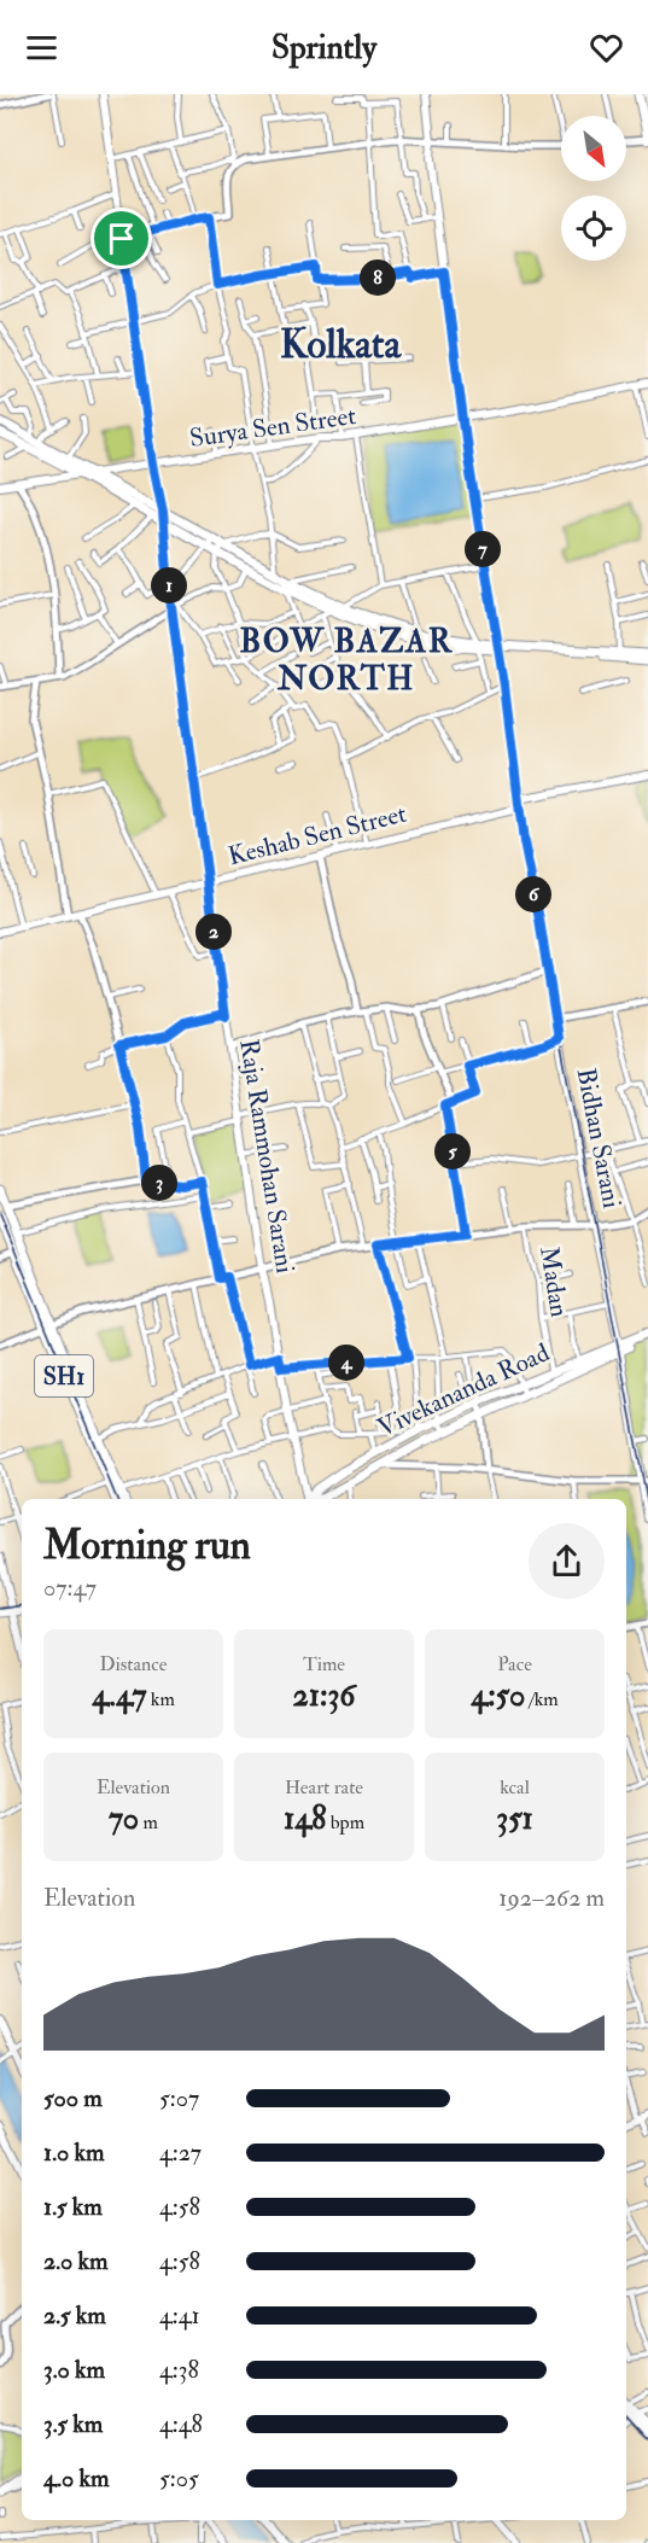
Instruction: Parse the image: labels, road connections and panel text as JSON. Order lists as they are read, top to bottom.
{
  "streets": {
    "main road": [
      "Surya Sen Street",
      "Keshab Sen Street",
      "Bidhan Sarani",
      "Raja Rammohan Sarani",
      "SH1",
      "Vivekananda Road"
    ],
    "street": ["Madan"]
  },
  "crossings": [
    ["Surya Sen Street", "Bidhan Sarani"],
    ["Surya Sen Street", "Raja Rammohan Sarani"],
    ["Keshab Sen Street", "Bidhan Sarani"],
    ["Keshab Sen Street", "Raja Rammohan Sarani"],
    ["Bidhan Sarani", "Vivekananda Road"],
    ["Madan", "Vivekananda Road"]
  ],
  "districts": ["Kolkata", "BOW BAZAR NORTH"],
  "north": "bottom right",
  "page": {
    "header": "Sprintly",
    "pins": [
      "8",
      "7",
      "1",
      "6",
      "2",
      "5",
      "3",
      "4"
    ],
    "heading": ["Morning run", "07:47"],
    "stats": [
      ["Distance", "4.47 km"],
      ["Time", "21:36"],
      ["Pace", "4:50 /km"],
      ["Elevation", "70 m"],
      ["Heart rate", "148 bpm"],
      ["kcal", "351"]
    ],
    "chart": ["Elevation", "192–262 m"],
    "list": [
      {
        "name": "500 m",
        "note": "5:07"
      },
      {
        "name": "1.0 km",
        "note": "4:27"
      },
      {
        "name": "1.5 km",
        "note": "4:58"
      },
      {
        "name": "2.0 km",
        "note": "4:58"
      },
      {
        "name": "2.5 km",
        "note": "4:41"
      },
      {
        "name": "3.0 km",
        "note": "4:38"
      },
      {
        "name": "3.5 km",
        "note": "4:48"
      },
      {
        "name": "4.0 km",
        "note": "5:05"
      }
    ]
  }
}
